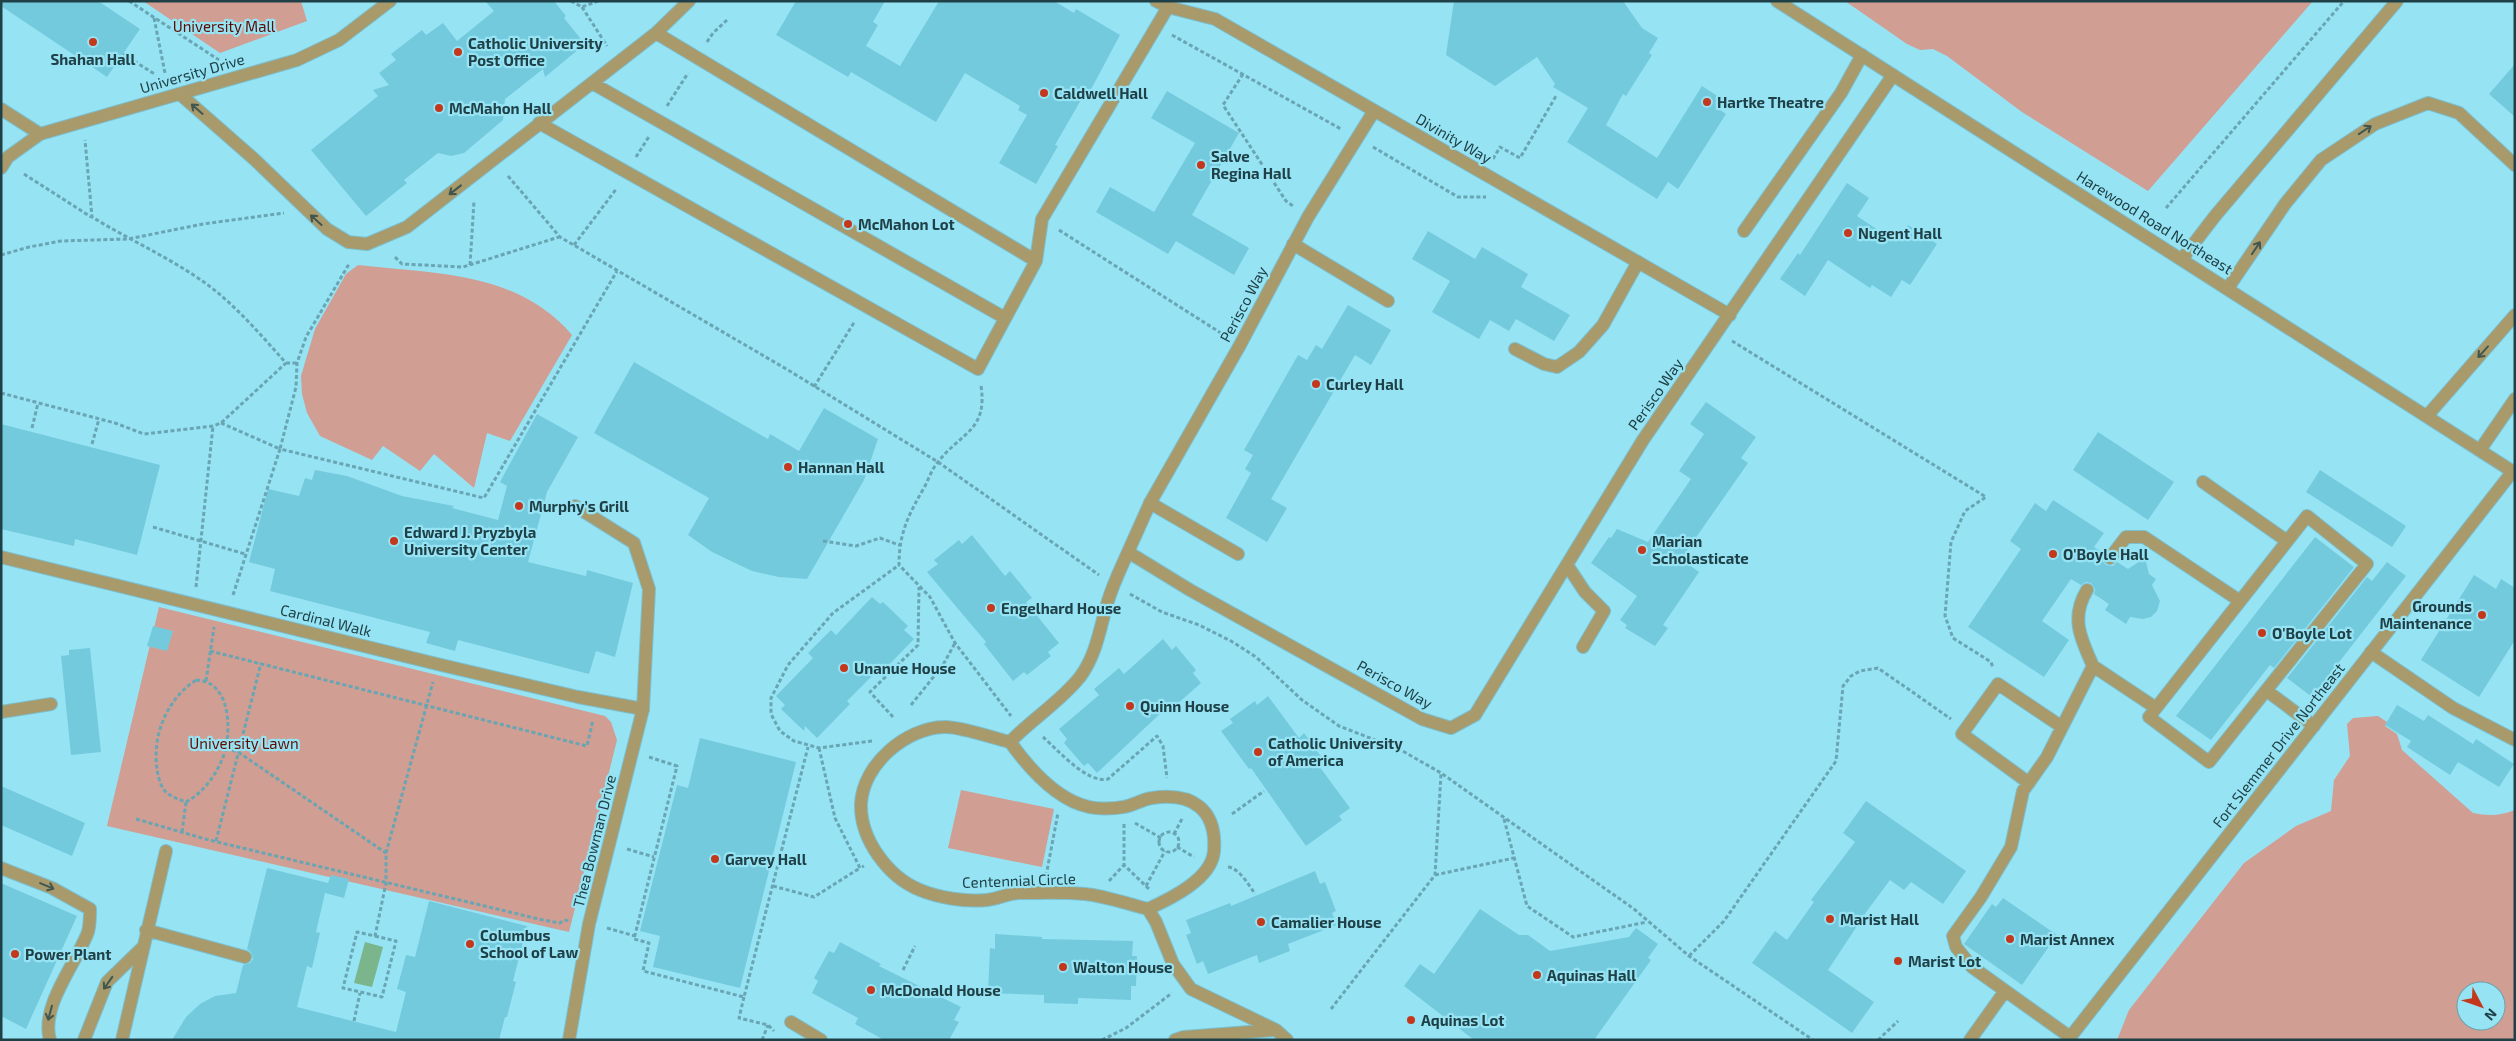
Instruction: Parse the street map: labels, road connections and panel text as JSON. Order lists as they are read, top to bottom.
{
  "streets": {
    "street": [
      "University Drive",
      "Divinity Way",
      "Harewood Road Northeast",
      "Perisco Way",
      "Cardinal Walk",
      "Fort Slemmer Drive Northeast",
      "Thea Bowman Drive",
      "Centennial Circle"
    ]
  },
  "crossings": [
    ["Divinity Way", "Perisco Way"],
    ["Harewood Road Northeast", "Perisco Way"],
    ["Harewood Road Northeast", "Fort Slemmer Drive Northeast"],
    ["Cardinal Walk", "Thea Bowman Drive"]
  ],
  "parks": ["University Mall", "University Lawn"],
  "places": [
    "Shahan Hall",
    "Catholic University Post Office",
    "Caldwell Hall",
    "Hartke Theatre",
    "McMahon Hall",
    "Salve Regina Hall",
    "McMahon Lot",
    "Nugent Hall",
    "Curley Hall",
    "Hannan Hall",
    "Murphy’s Grill",
    "Edward J. Pryzbyla University Center",
    "Marian Scholasticate",
    "O'Boyle Hall",
    "Engelhard House",
    "Grounds Maintenance",
    "O'Boyle Lot",
    "Unanue House",
    "Quinn House",
    "Catholic University of America",
    "Garvey Hall",
    "Marist Hall",
    "Camalier House",
    "Marist Annex",
    "Columbus School of Law",
    "Power Plant",
    "Marist Lot",
    "Walton House",
    "Aquinas Hall",
    "McDonald House",
    "Aquinas Lot"
  ],
  "north": "bottom right"
}
